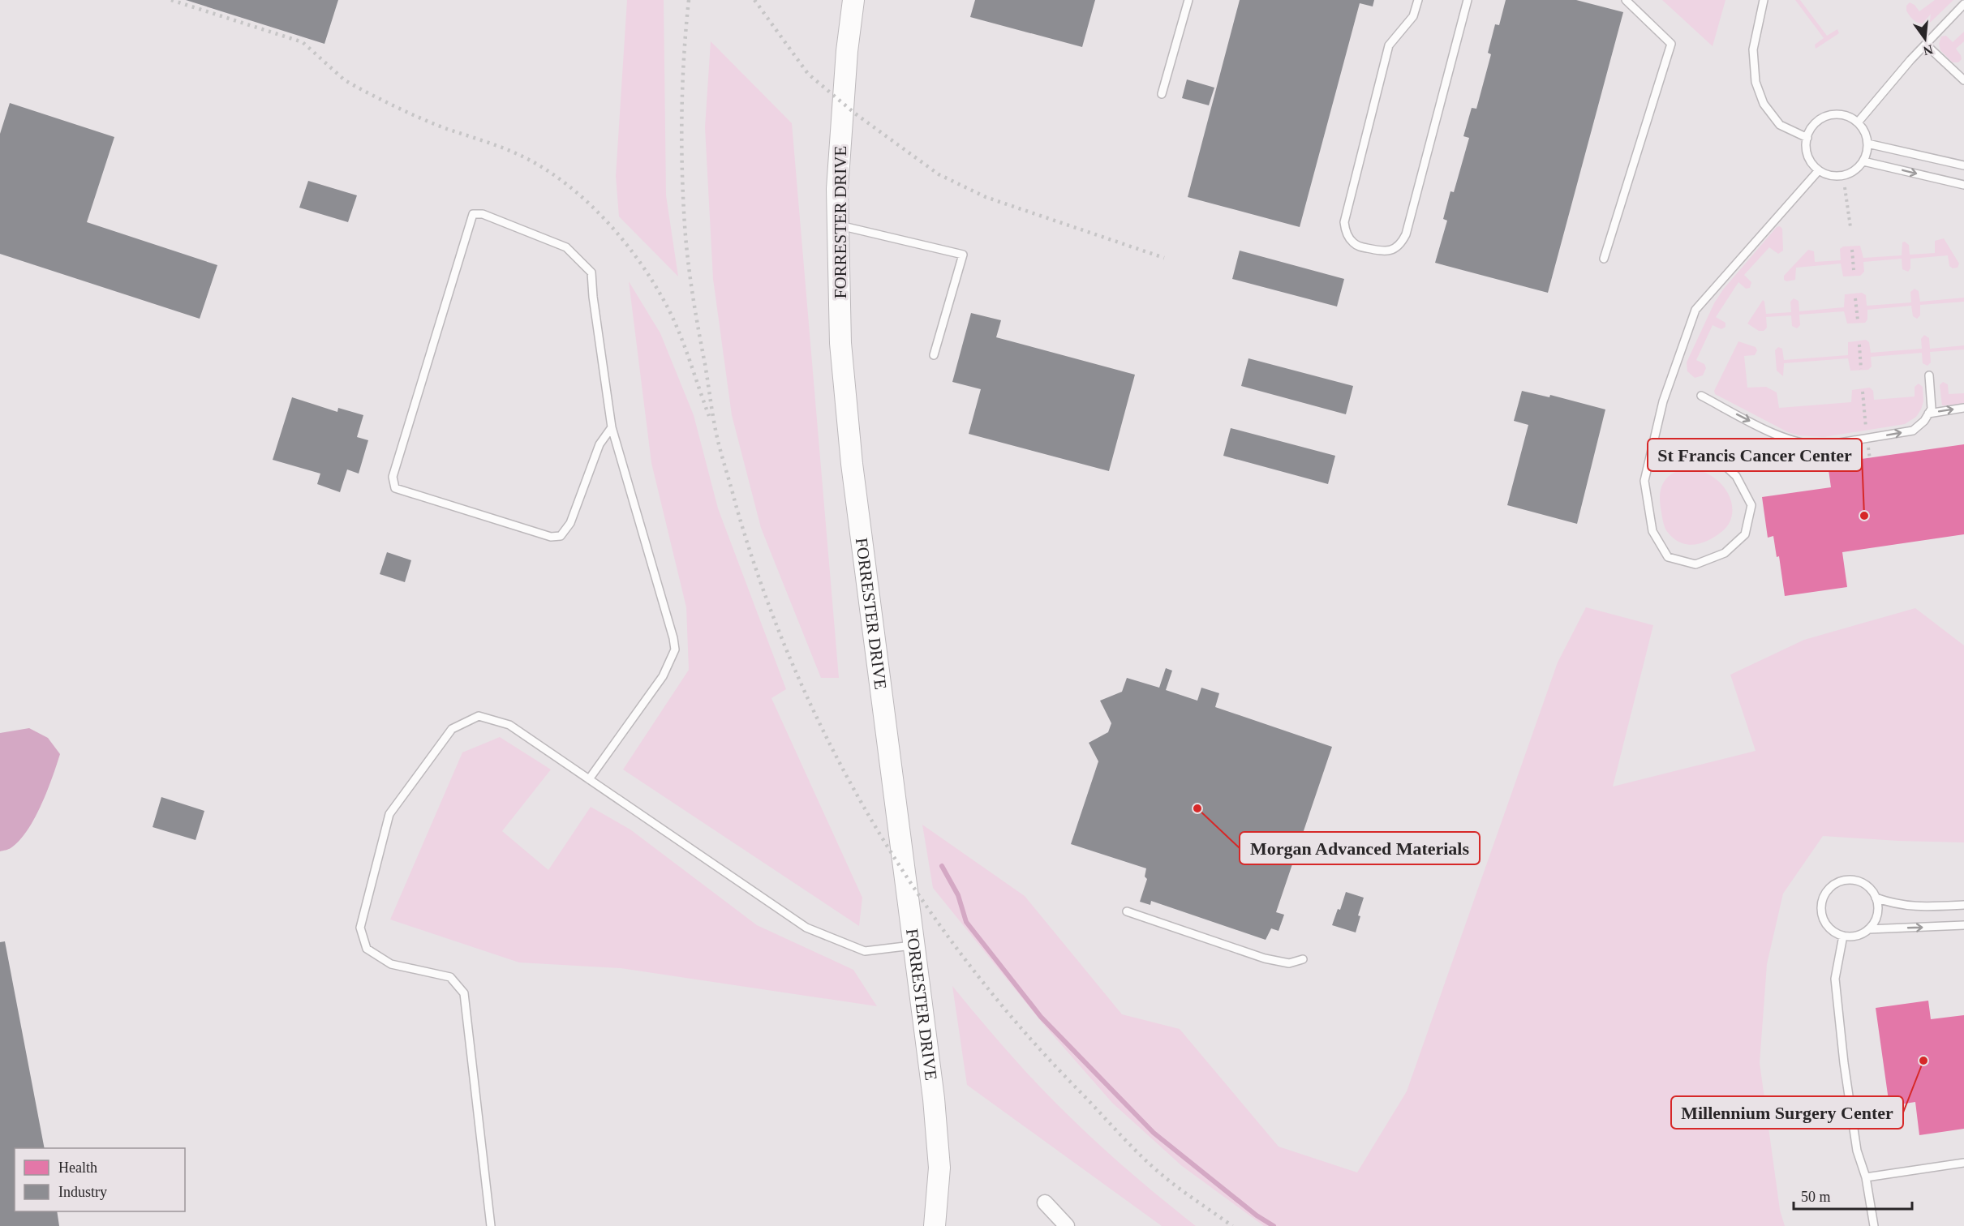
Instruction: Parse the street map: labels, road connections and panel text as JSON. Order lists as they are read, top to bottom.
{
  "streets": {
    "street": ["FORRESTER DRIVE"]
  },
  "places": ["St Francis Cancer Center", "Morgan Advanced Materials", "Millennium Surgery Center"],
  "legend": ["Health", "Industry"],
  "scale_bar": "50 m",
  "north": "bottom"
}
